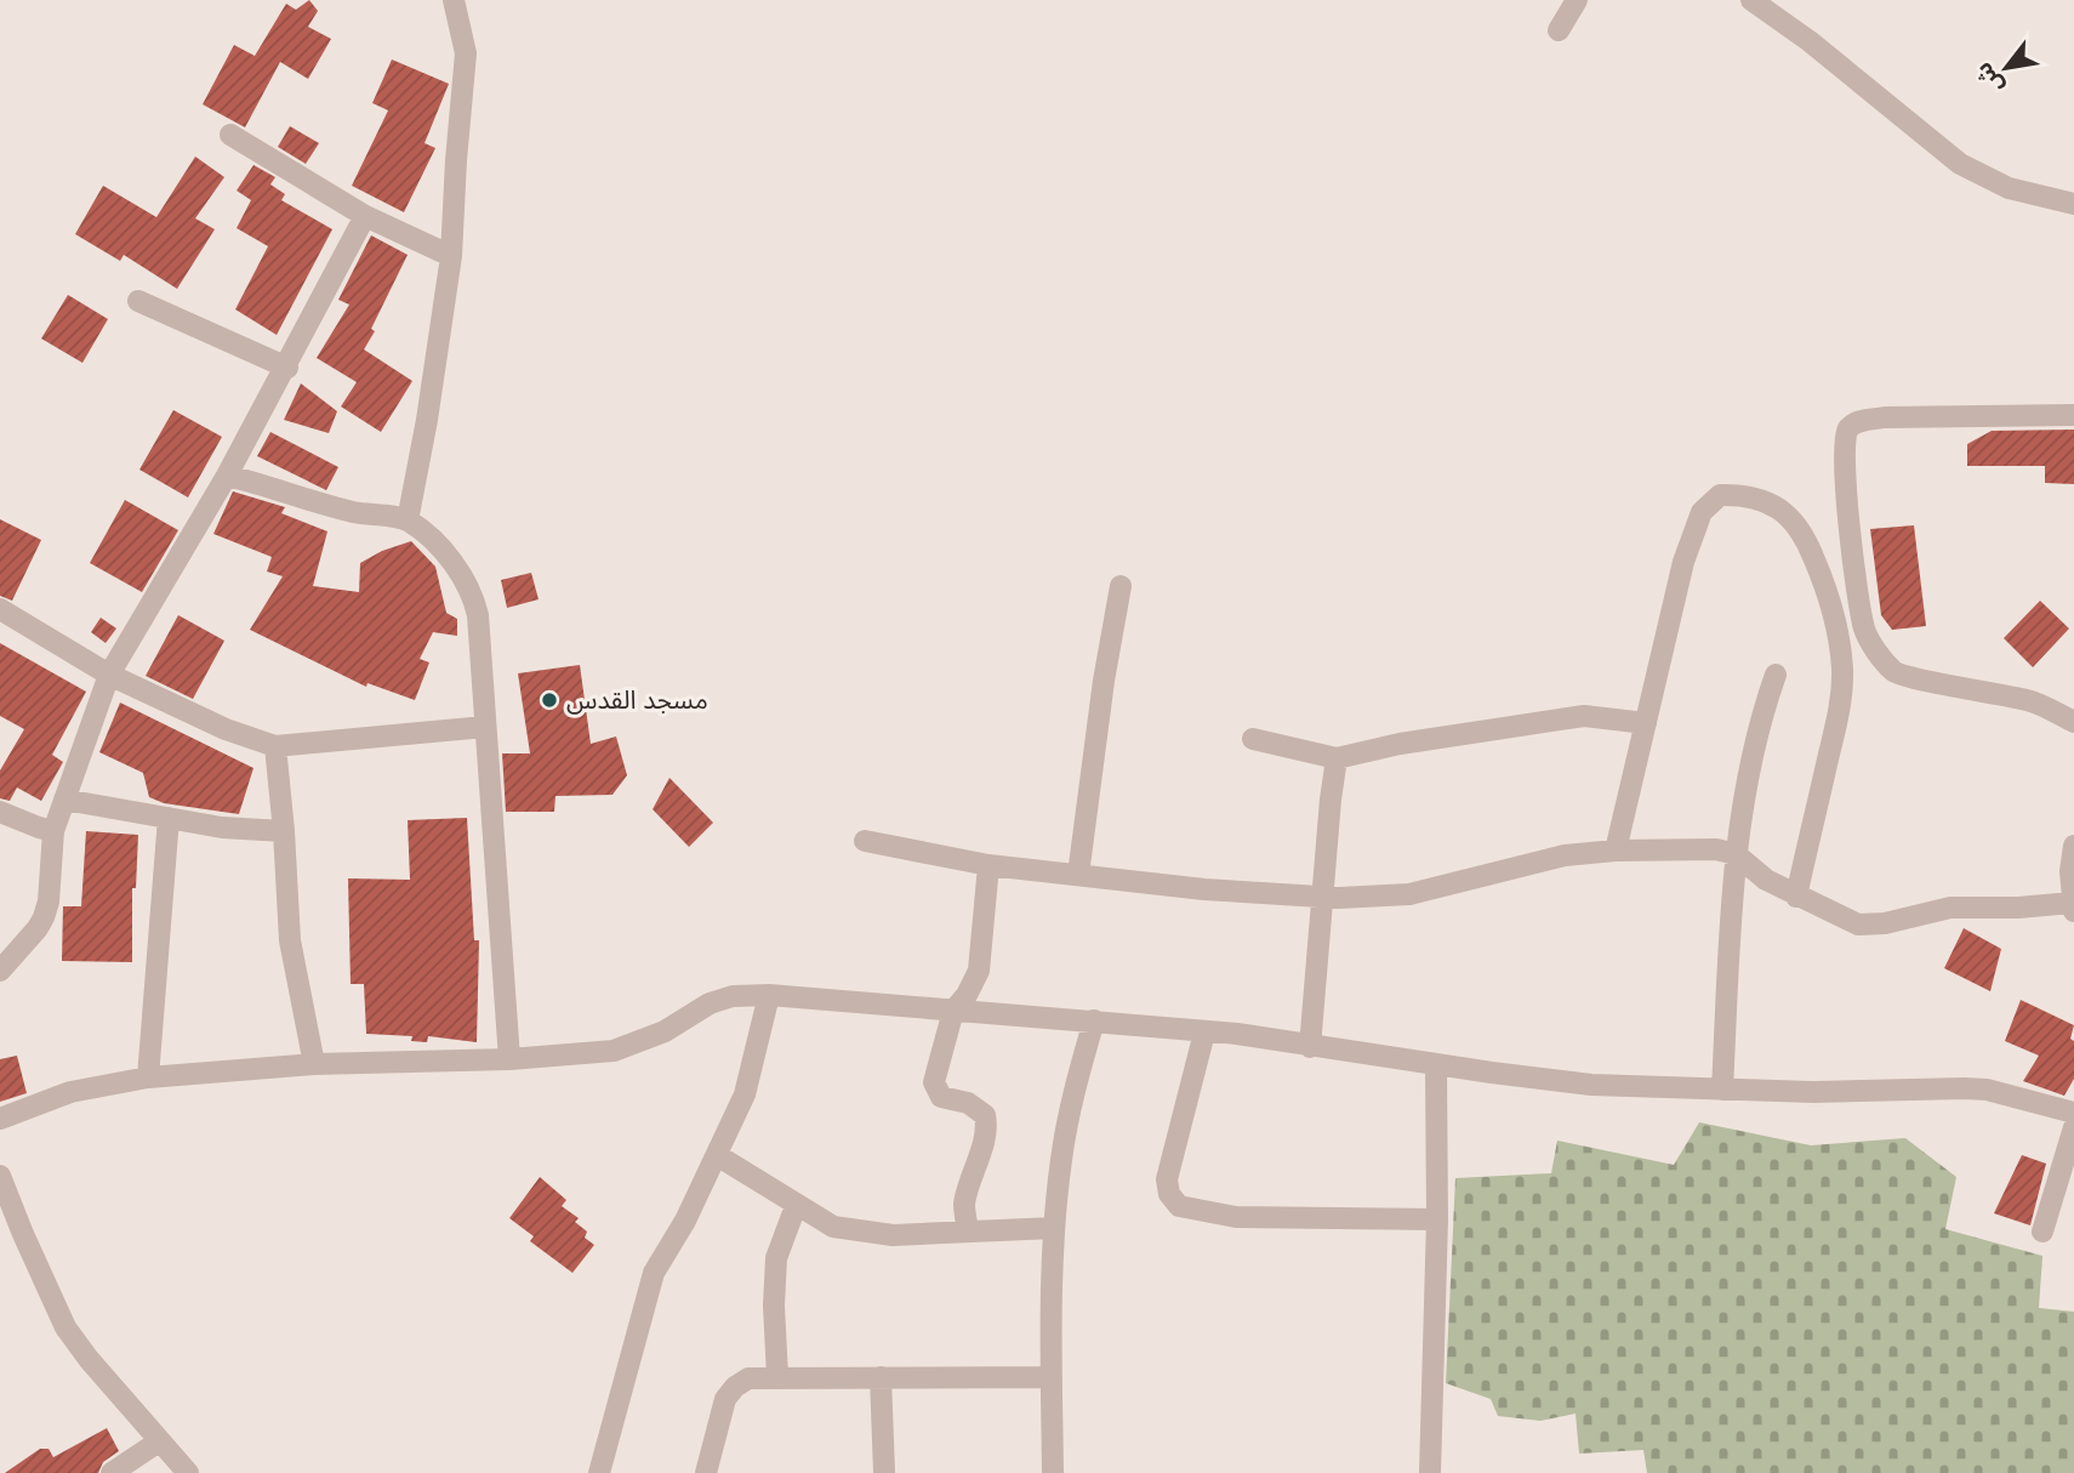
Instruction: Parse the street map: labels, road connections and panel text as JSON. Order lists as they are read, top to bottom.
{
  "places": ["مسجد القدس"],
  "north": "bottom left"
}
